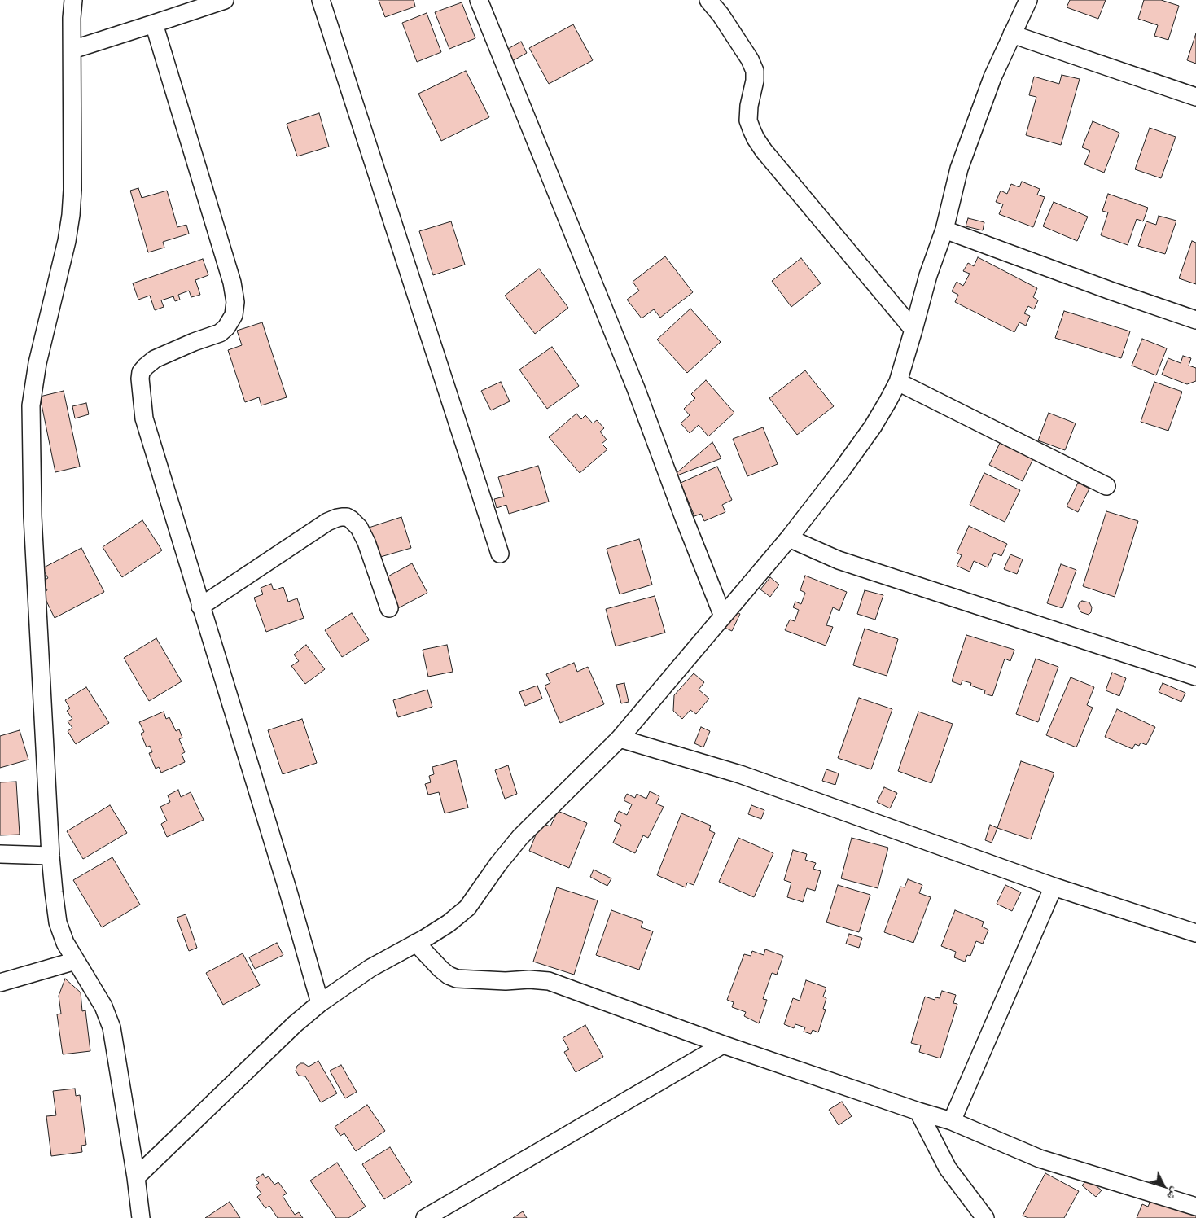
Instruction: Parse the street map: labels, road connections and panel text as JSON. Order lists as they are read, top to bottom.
{
  "north": "bottom right"
}
